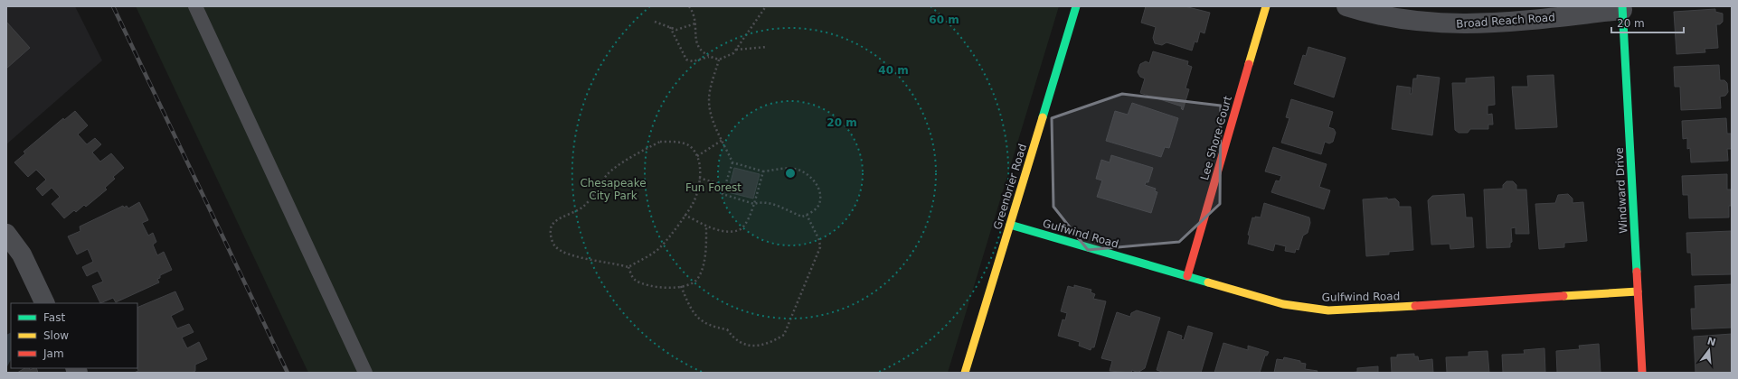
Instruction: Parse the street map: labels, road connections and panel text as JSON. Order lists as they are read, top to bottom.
{
  "streets": {
    "street": [
      "Broad Reach Road",
      "Lee Shore Court",
      "Greenbrier Road",
      "Windward Drive",
      "Gulfwind Road"
    ]
  },
  "crossings": [
    ["Broad Reach Road", "Windward Drive"],
    ["Lee Shore Court", "Gulfwind Road"],
    ["Greenbrier Road", "Gulfwind Road"],
    ["Windward Drive", "Gulfwind Road"]
  ],
  "parks": ["Chesapeake City Park", "Fun Forest"],
  "legend": ["Fast", "Slow", "Jam"],
  "scale_bar": "20 m",
  "north": "top",
  "rings": ["60 m", "40 m", "20 m"]
}
